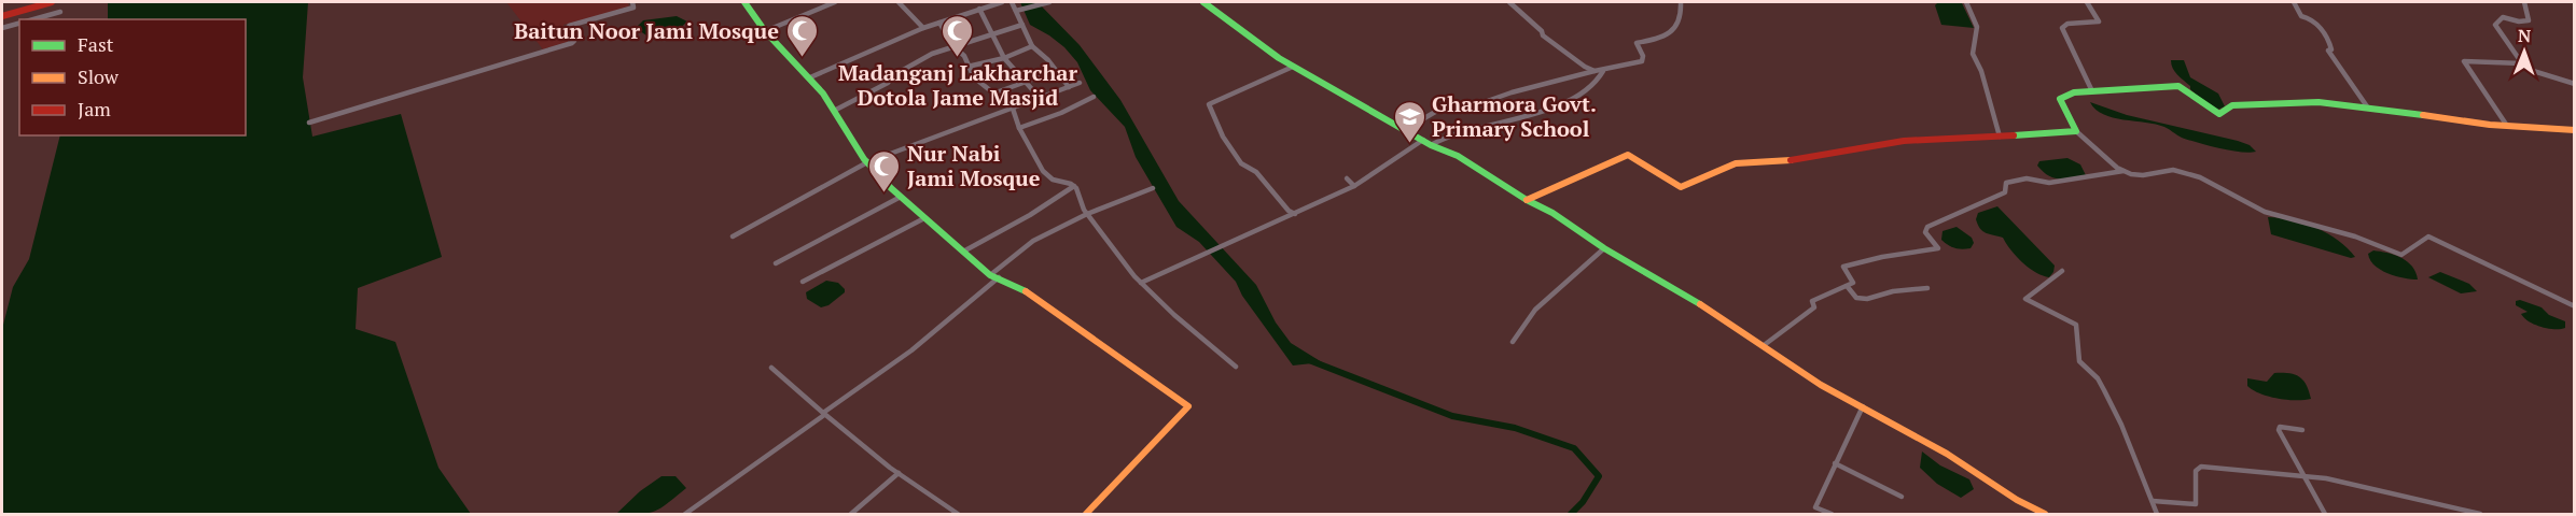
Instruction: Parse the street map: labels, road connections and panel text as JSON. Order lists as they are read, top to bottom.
{
  "places": {
    "mosque": ["Baitun Noor Jami Mosque", "Madanganj Lakharchar Dotola Jame Masjid", "Nur Nabi Jami Mosque"],
    "school or university": ["Gharmora Govt. Primary School"]
  },
  "legend": ["Fast", "Slow", "Jam"],
  "north": "top"
}
